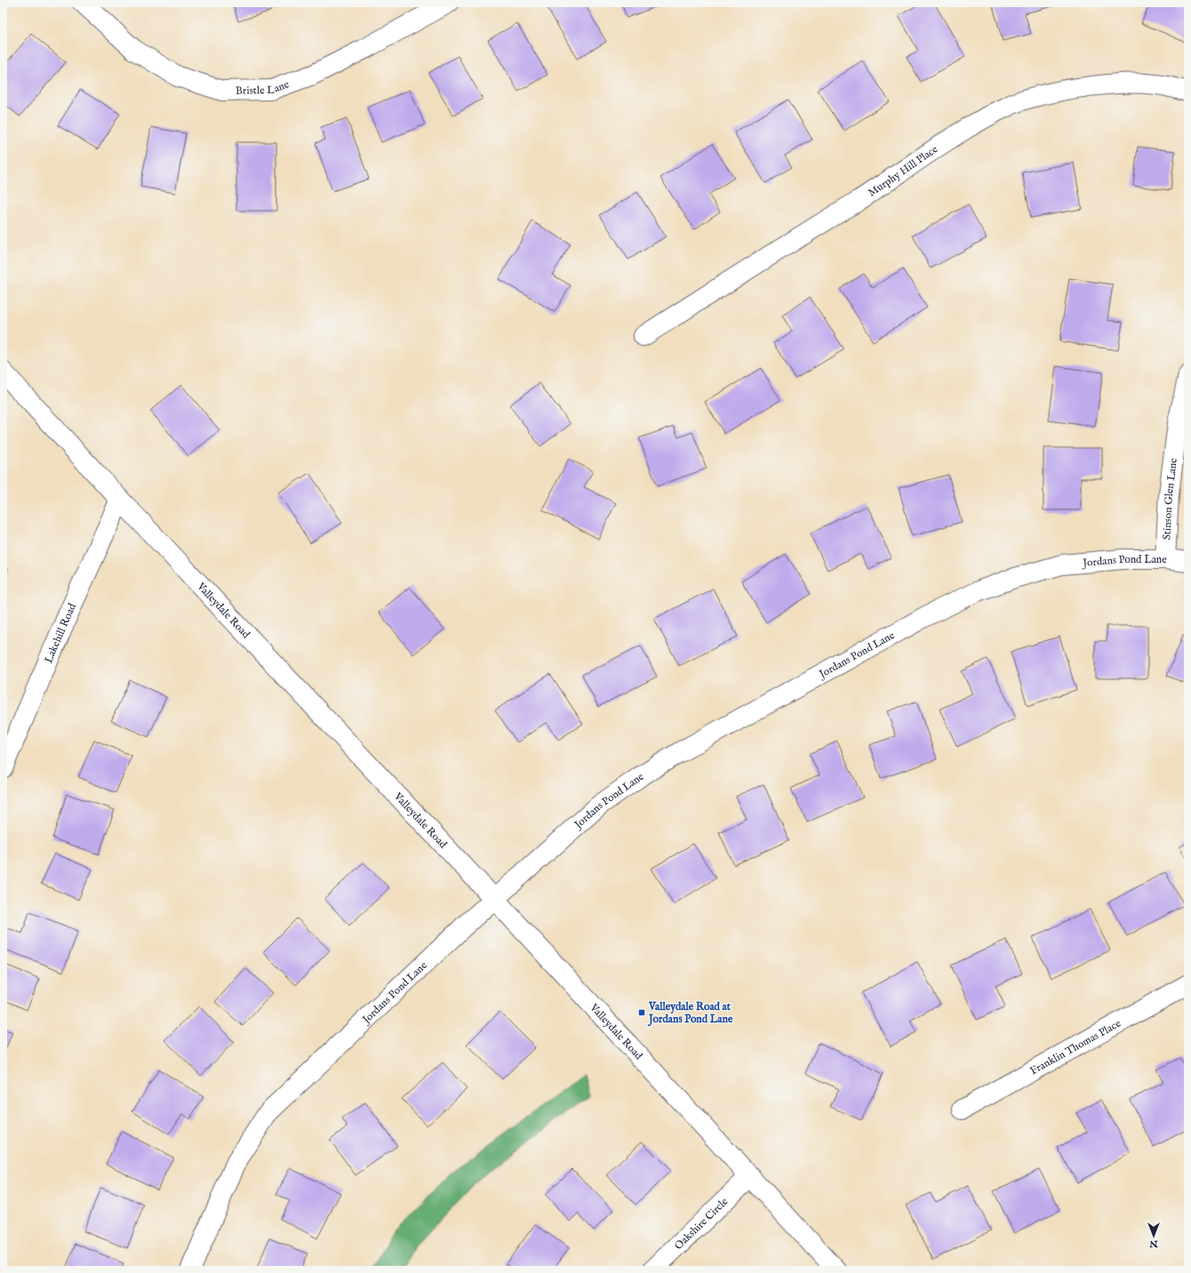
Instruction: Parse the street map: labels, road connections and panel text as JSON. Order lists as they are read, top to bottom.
{
  "streets": {
    "street": [
      "Bristle Lane",
      "Murphy Hill Place",
      "Stinson Glen Lane",
      "Jordans Pond Lane",
      "Valleydale Road",
      "Lakehill Road",
      "Franklin Thomas Place",
      "Oakshire Circle"
    ]
  },
  "crossings": [
    ["Stinson Glen Lane", "Jordans Pond Lane"],
    ["Jordans Pond Lane", "Valleydale Road"],
    ["Valleydale Road", "Lakehill Road"],
    ["Valleydale Road", "Oakshire Circle"]
  ],
  "places": {
    "transit": ["Valleydale Road at Jordans Pond Lane"]
  },
  "north": "bottom"
}
